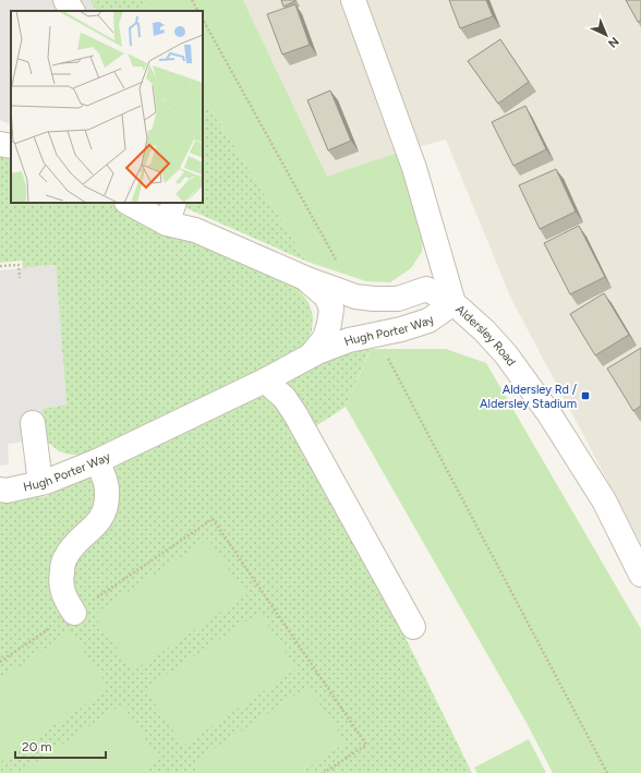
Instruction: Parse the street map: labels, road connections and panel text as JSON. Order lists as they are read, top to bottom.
{
  "streets": {
    "street": ["Hugh Porter Way", "Aldersley Road"]
  },
  "crossings": [
    ["Hugh Porter Way", "Aldersley Road"]
  ],
  "places": {
    "transit": ["Aldersley Rd / Aldersley Stadium"]
  },
  "scale_bar": "20 m",
  "north": "bottom right"
}
